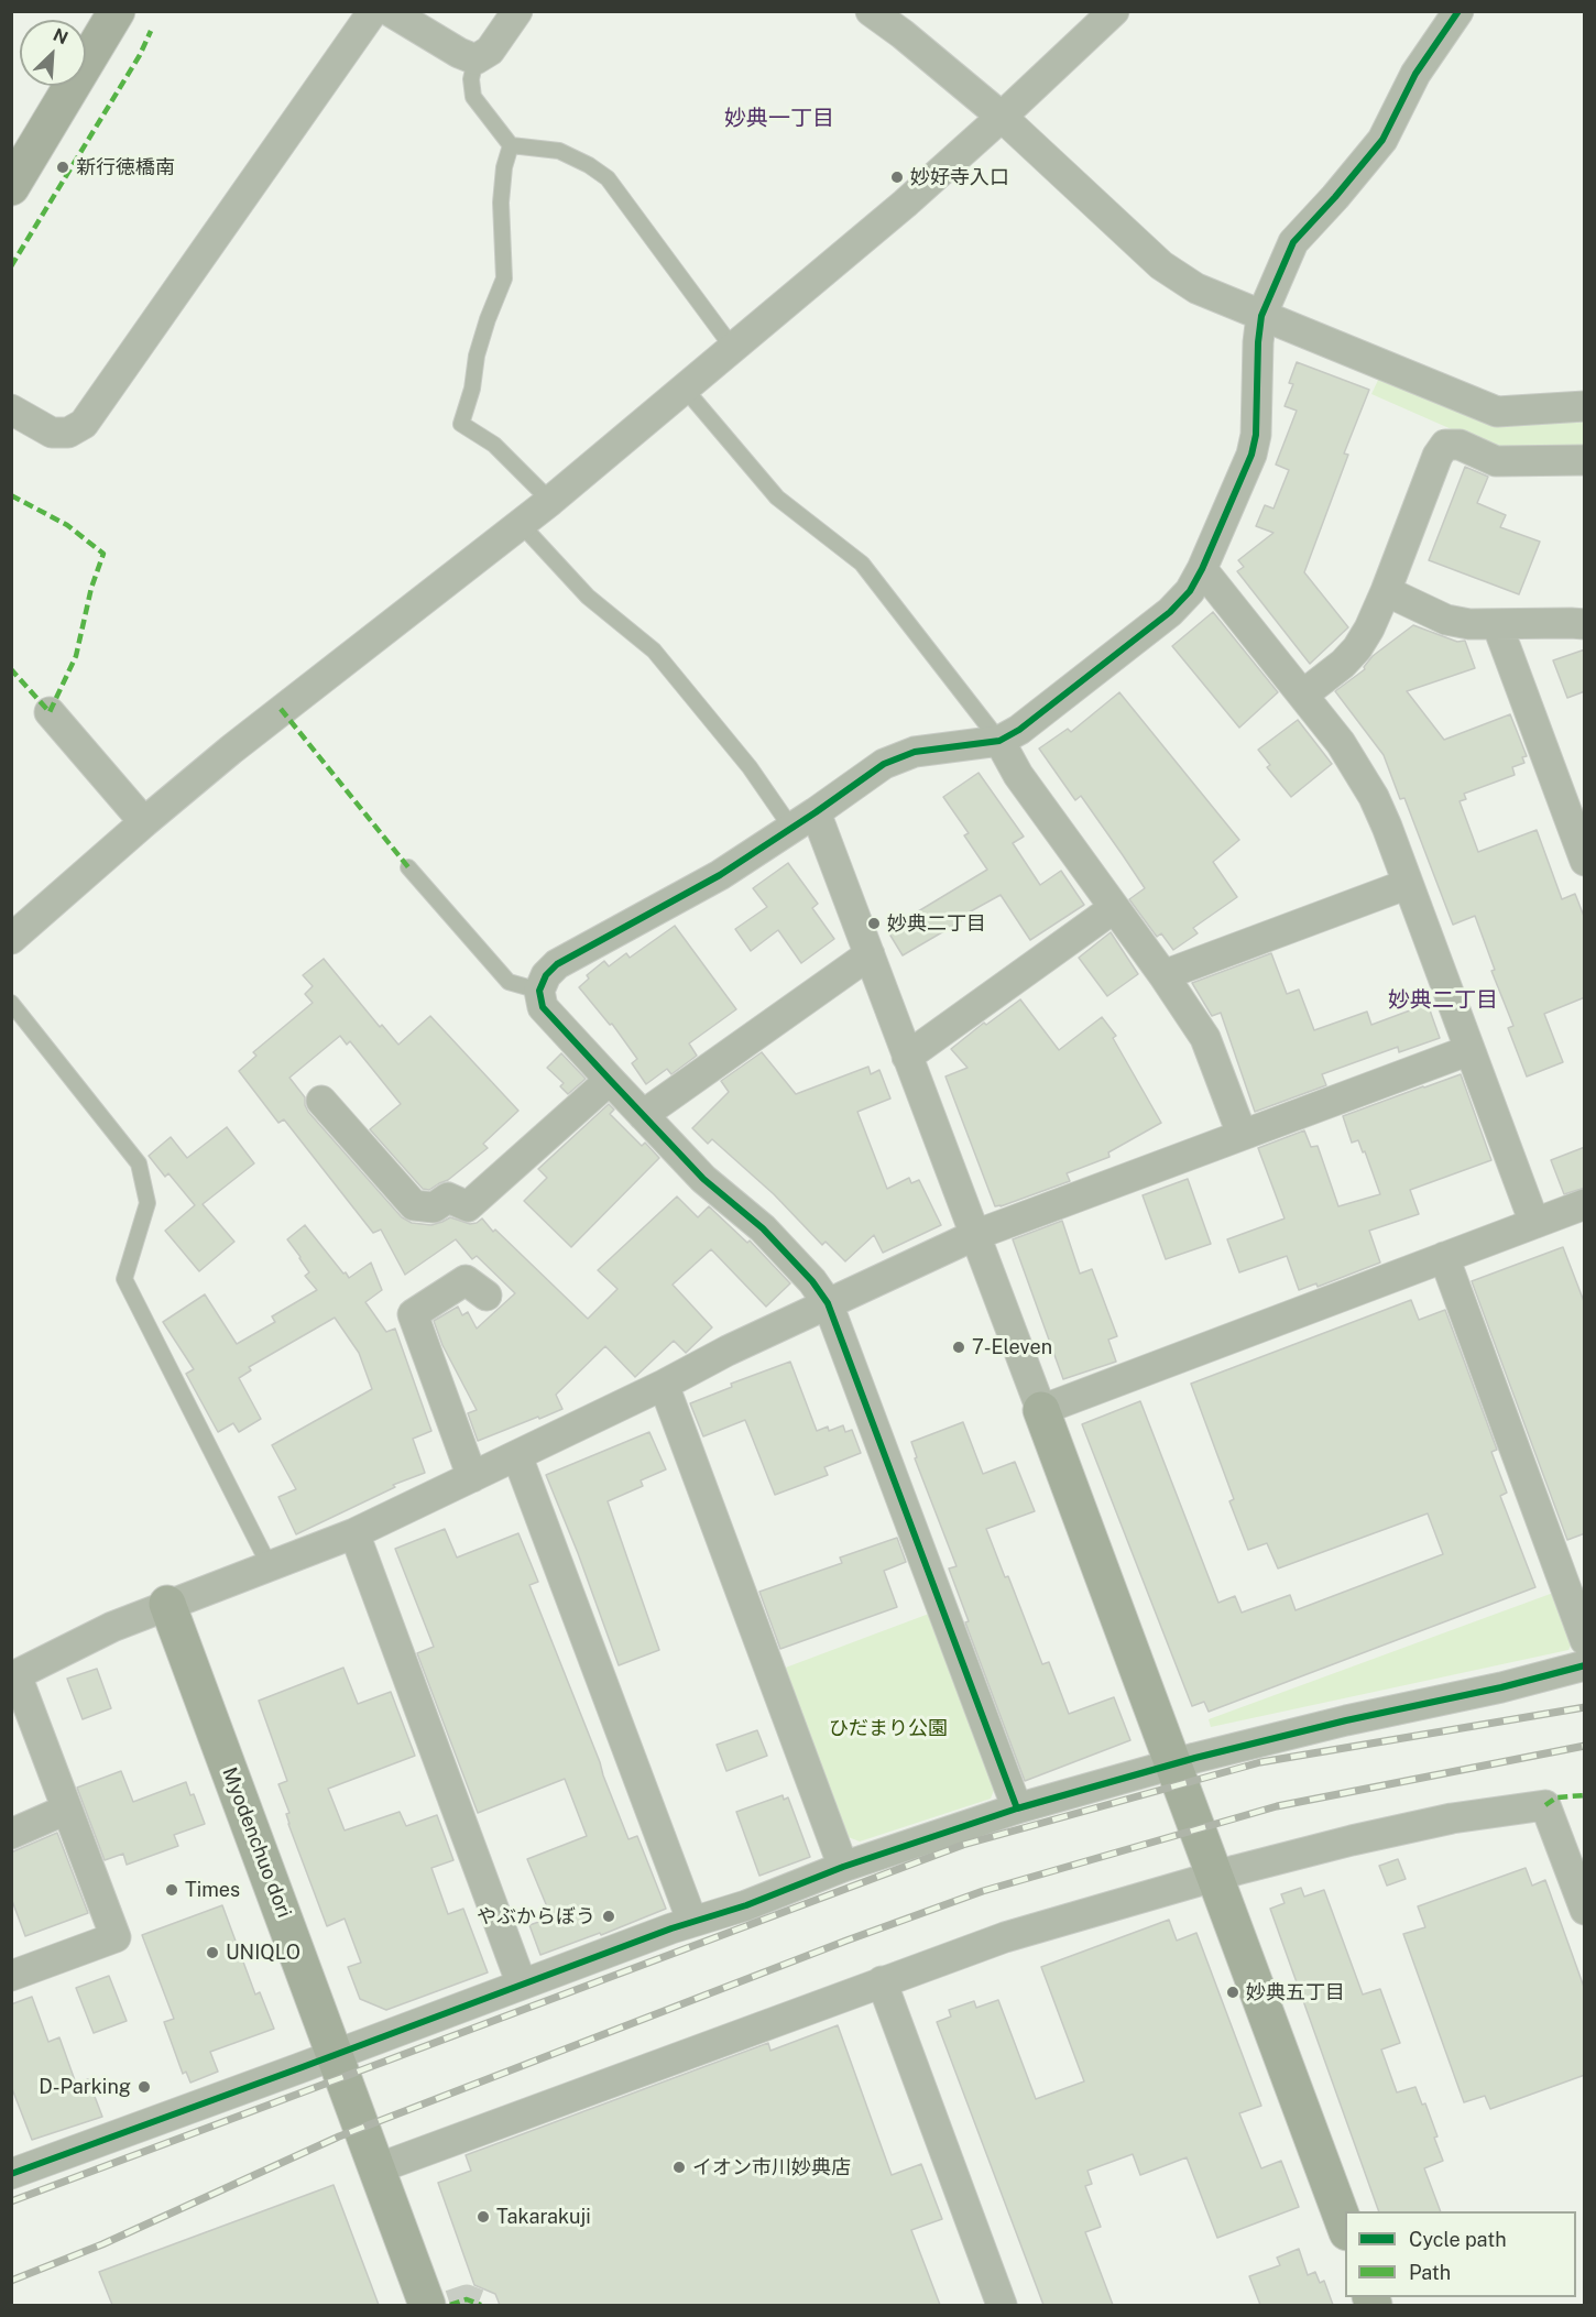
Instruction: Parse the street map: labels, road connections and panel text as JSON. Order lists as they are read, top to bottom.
{
  "streets": {
    "street": ["Myodenchuo dori"]
  },
  "districts": ["妙典一丁目", "妙典二丁目"],
  "parks": ["ひだまり公園"],
  "places": [
    "新行徳橋南",
    "妙好寺入口",
    "妙典二丁目",
    "7-Eleven",
    "Times",
    "やぶからぼう",
    "UNIQLO",
    "妙典五丁目",
    "D-Parking",
    "イオン市川妙典店",
    "Takarakuji"
  ],
  "legend": ["Cycle path", "Path"],
  "north": "top right"
}
